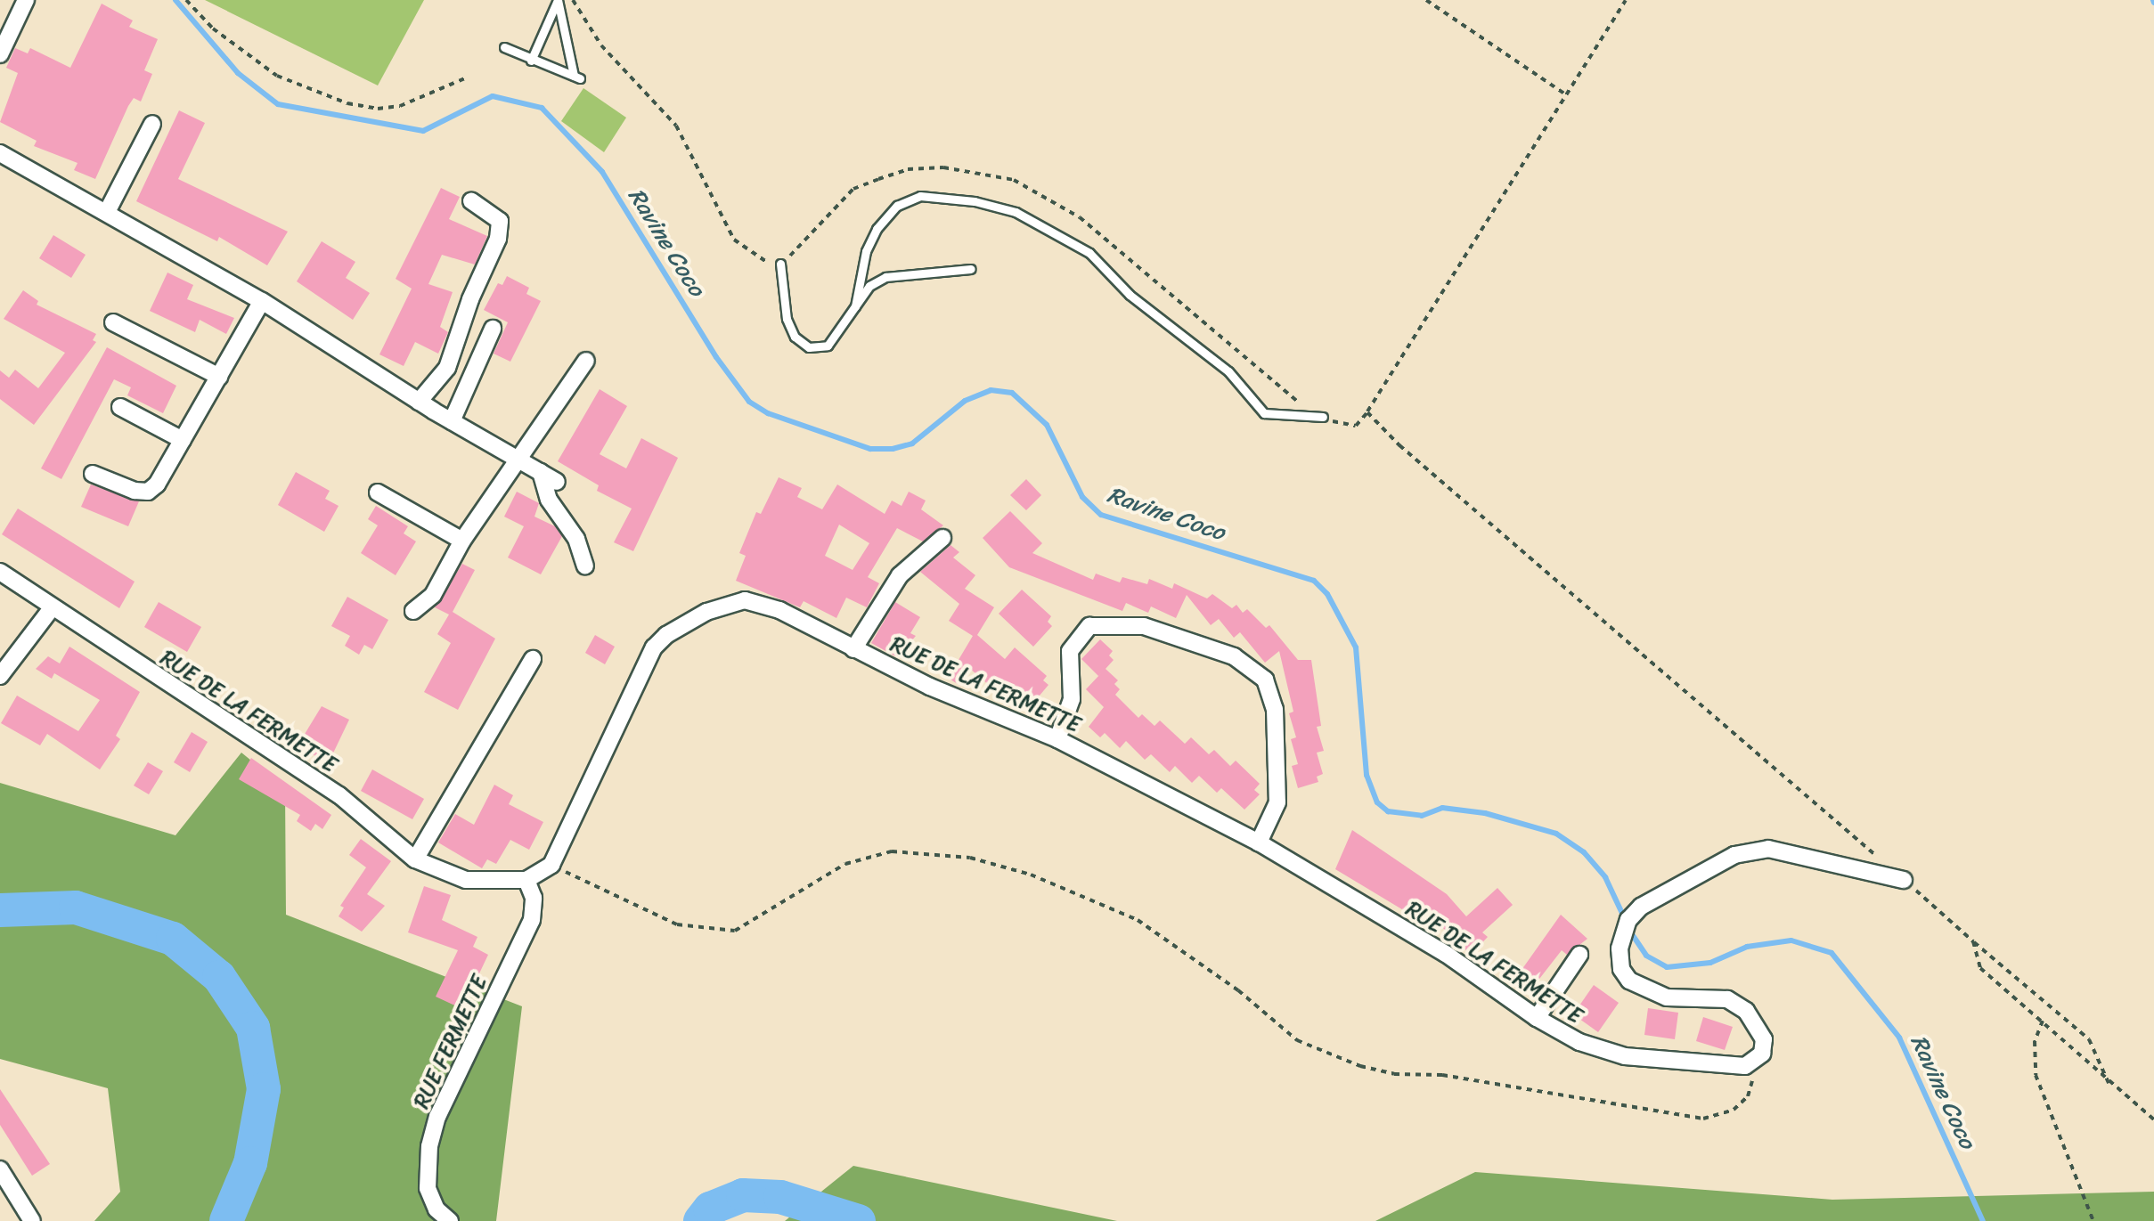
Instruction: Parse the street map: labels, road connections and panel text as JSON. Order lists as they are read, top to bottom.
{
  "streets": {
    "street": ["RUE DE LA FERMETTE", "RUE FERMETTE"]
  },
  "crossings": [
    ["RUE DE LA FERMETTE", "RUE FERMETTE"]
  ],
  "water": ["Ravine Coco"]
}
